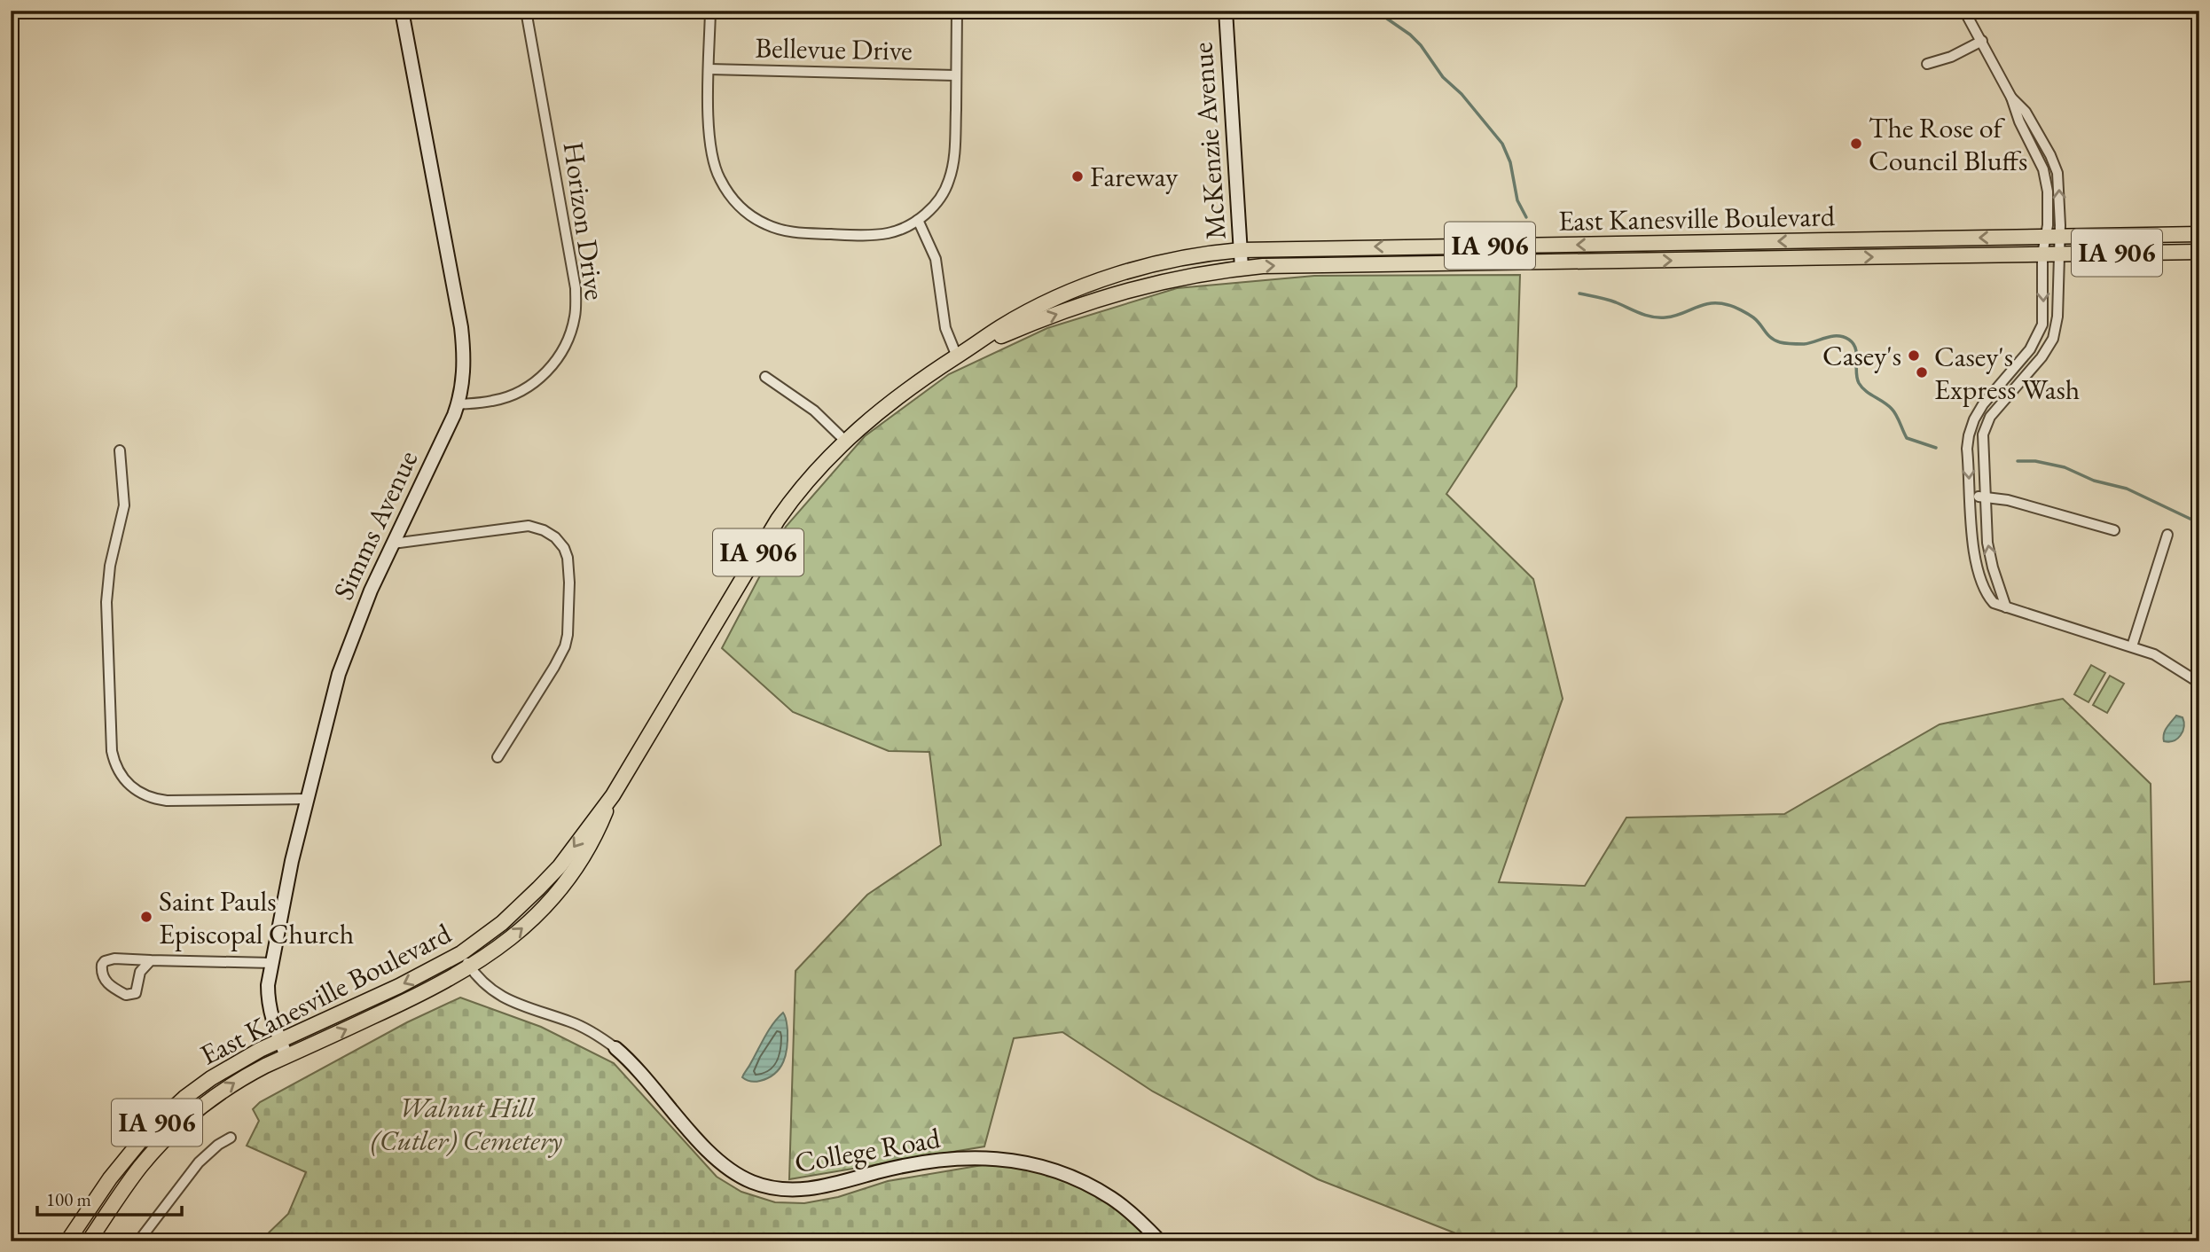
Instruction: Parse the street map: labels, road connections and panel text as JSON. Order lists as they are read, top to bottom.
{
  "streets": {
    "main road": ["East Kanesville Boulevard", "IA 906"],
    "street": [
      "Bellevue Drive",
      "McKenzie Avenue",
      "Horizon Drive",
      "Simms Avenue",
      "College Road"
    ]
  },
  "crossings": [
    ["McKenzie Avenue", "East Kanesville Boulevard"],
    ["East Kanesville Boulevard", "Simms Avenue"],
    ["East Kanesville Boulevard", "College Road"],
    ["Horizon Drive", "Simms Avenue"]
  ],
  "parks": ["Walnut Hill (Cutler) Cemetery"],
  "places": [
    "The Rose of Council Bluffs",
    "Fareway",
    "Casey's",
    "Casey's Express Wash",
    "Saint Pauls Episcopal Church"
  ],
  "scale_bar": "100 m"
}
